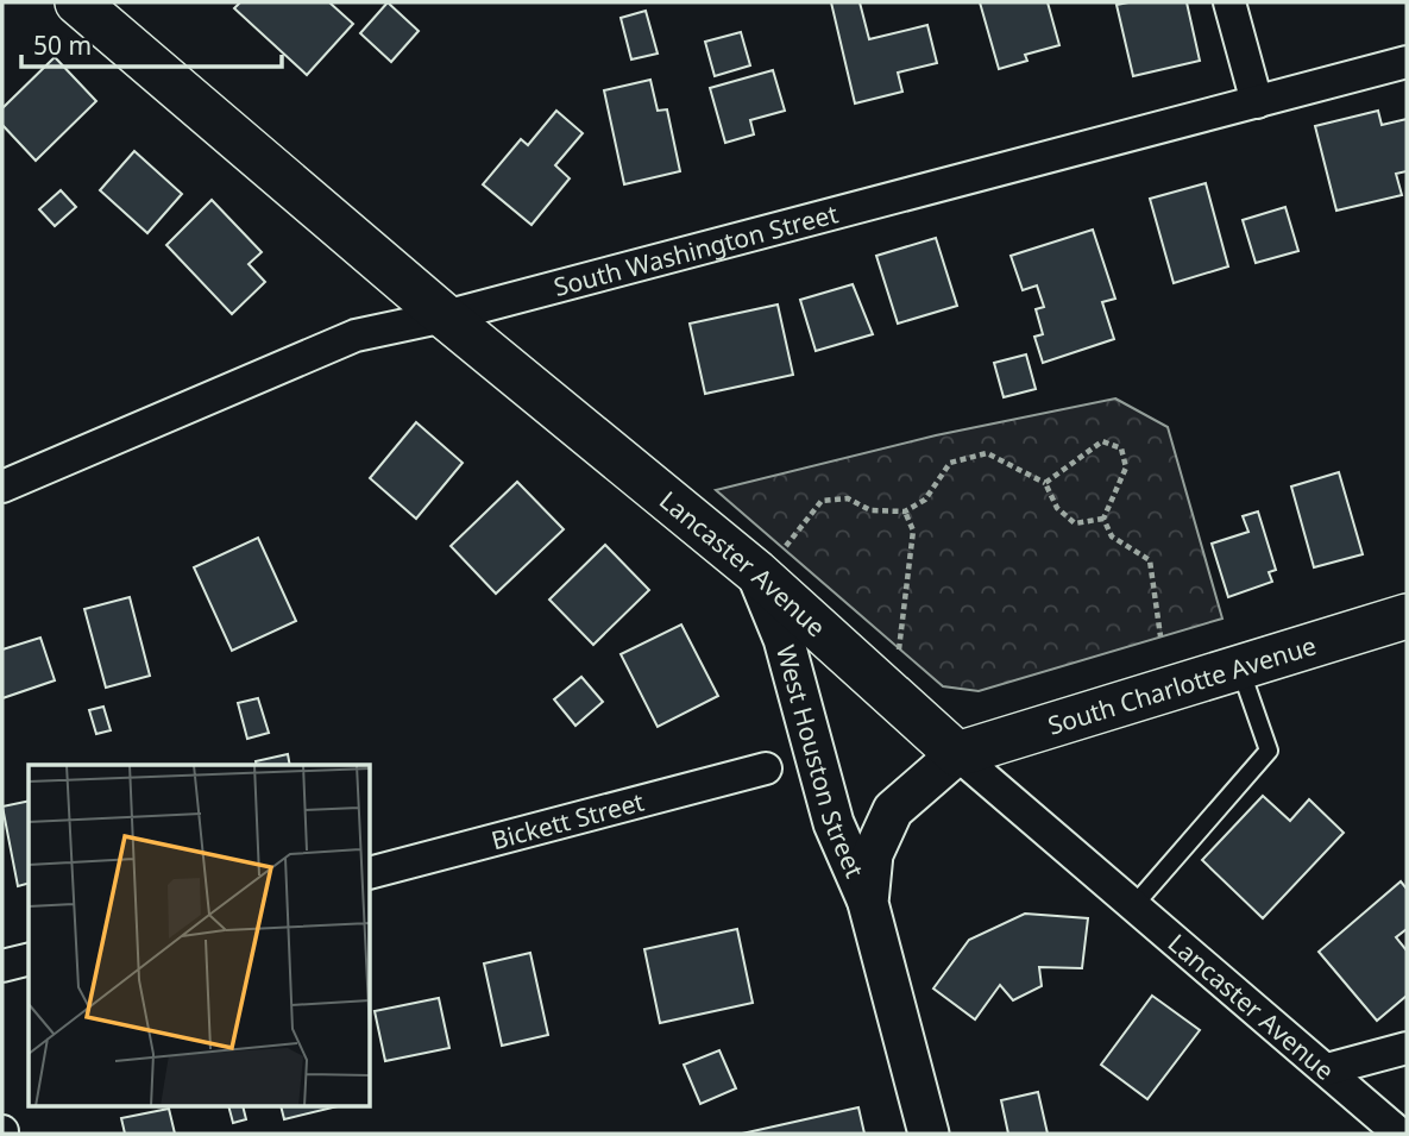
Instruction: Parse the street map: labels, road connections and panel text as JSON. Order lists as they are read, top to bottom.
{
  "streets": {
    "main road": ["Lancaster Avenue", "South Charlotte Avenue"],
    "street": ["South Washington Street", "West Houston Street", "Bickett Street"]
  },
  "crossings": [
    ["South Washington Street", "Lancaster Avenue"],
    ["Lancaster Avenue", "South Charlotte Avenue"],
    ["Lancaster Avenue", "West Houston Street"],
    ["South Charlotte Avenue", "West Houston Street"]
  ],
  "scale_bar": "50 m"
}
